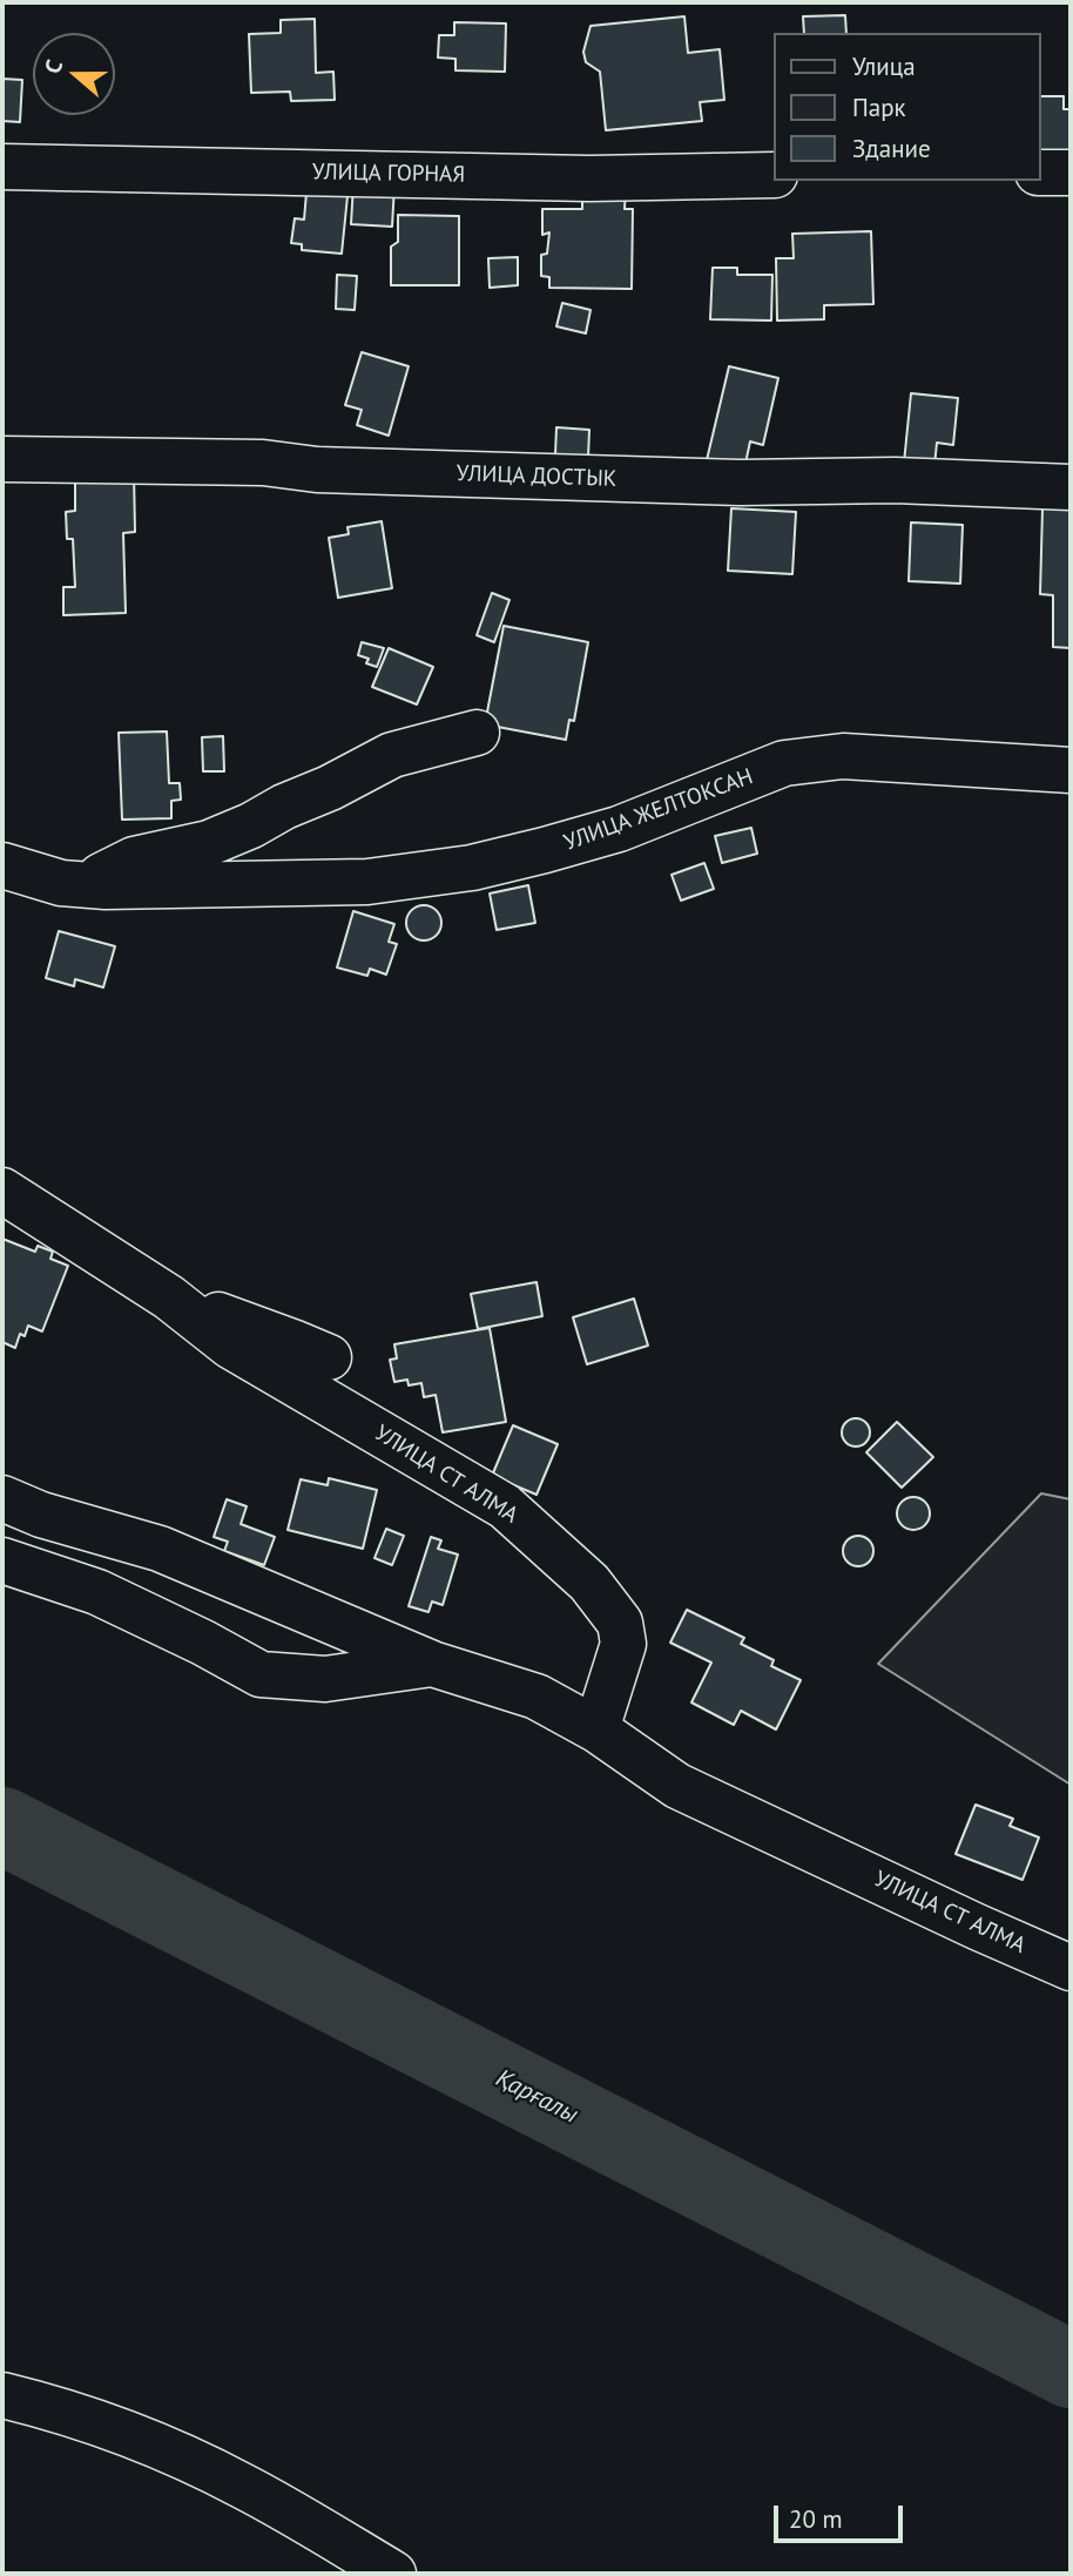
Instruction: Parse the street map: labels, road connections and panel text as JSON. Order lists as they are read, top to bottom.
{
  "streets": {
    "street": [
      "УЛИЦА ГОРНАЯ",
      "УЛИЦА ДОСТЫК",
      "УЛИЦА ЖЕЛТОКСАН",
      "УЛИЦА СТ АЛМА"
    ]
  },
  "water": ["Қарғалы"],
  "legend": ["Улица", "Парк", "Здание"],
  "scale_bar": "20 m",
  "north": "left"
}
